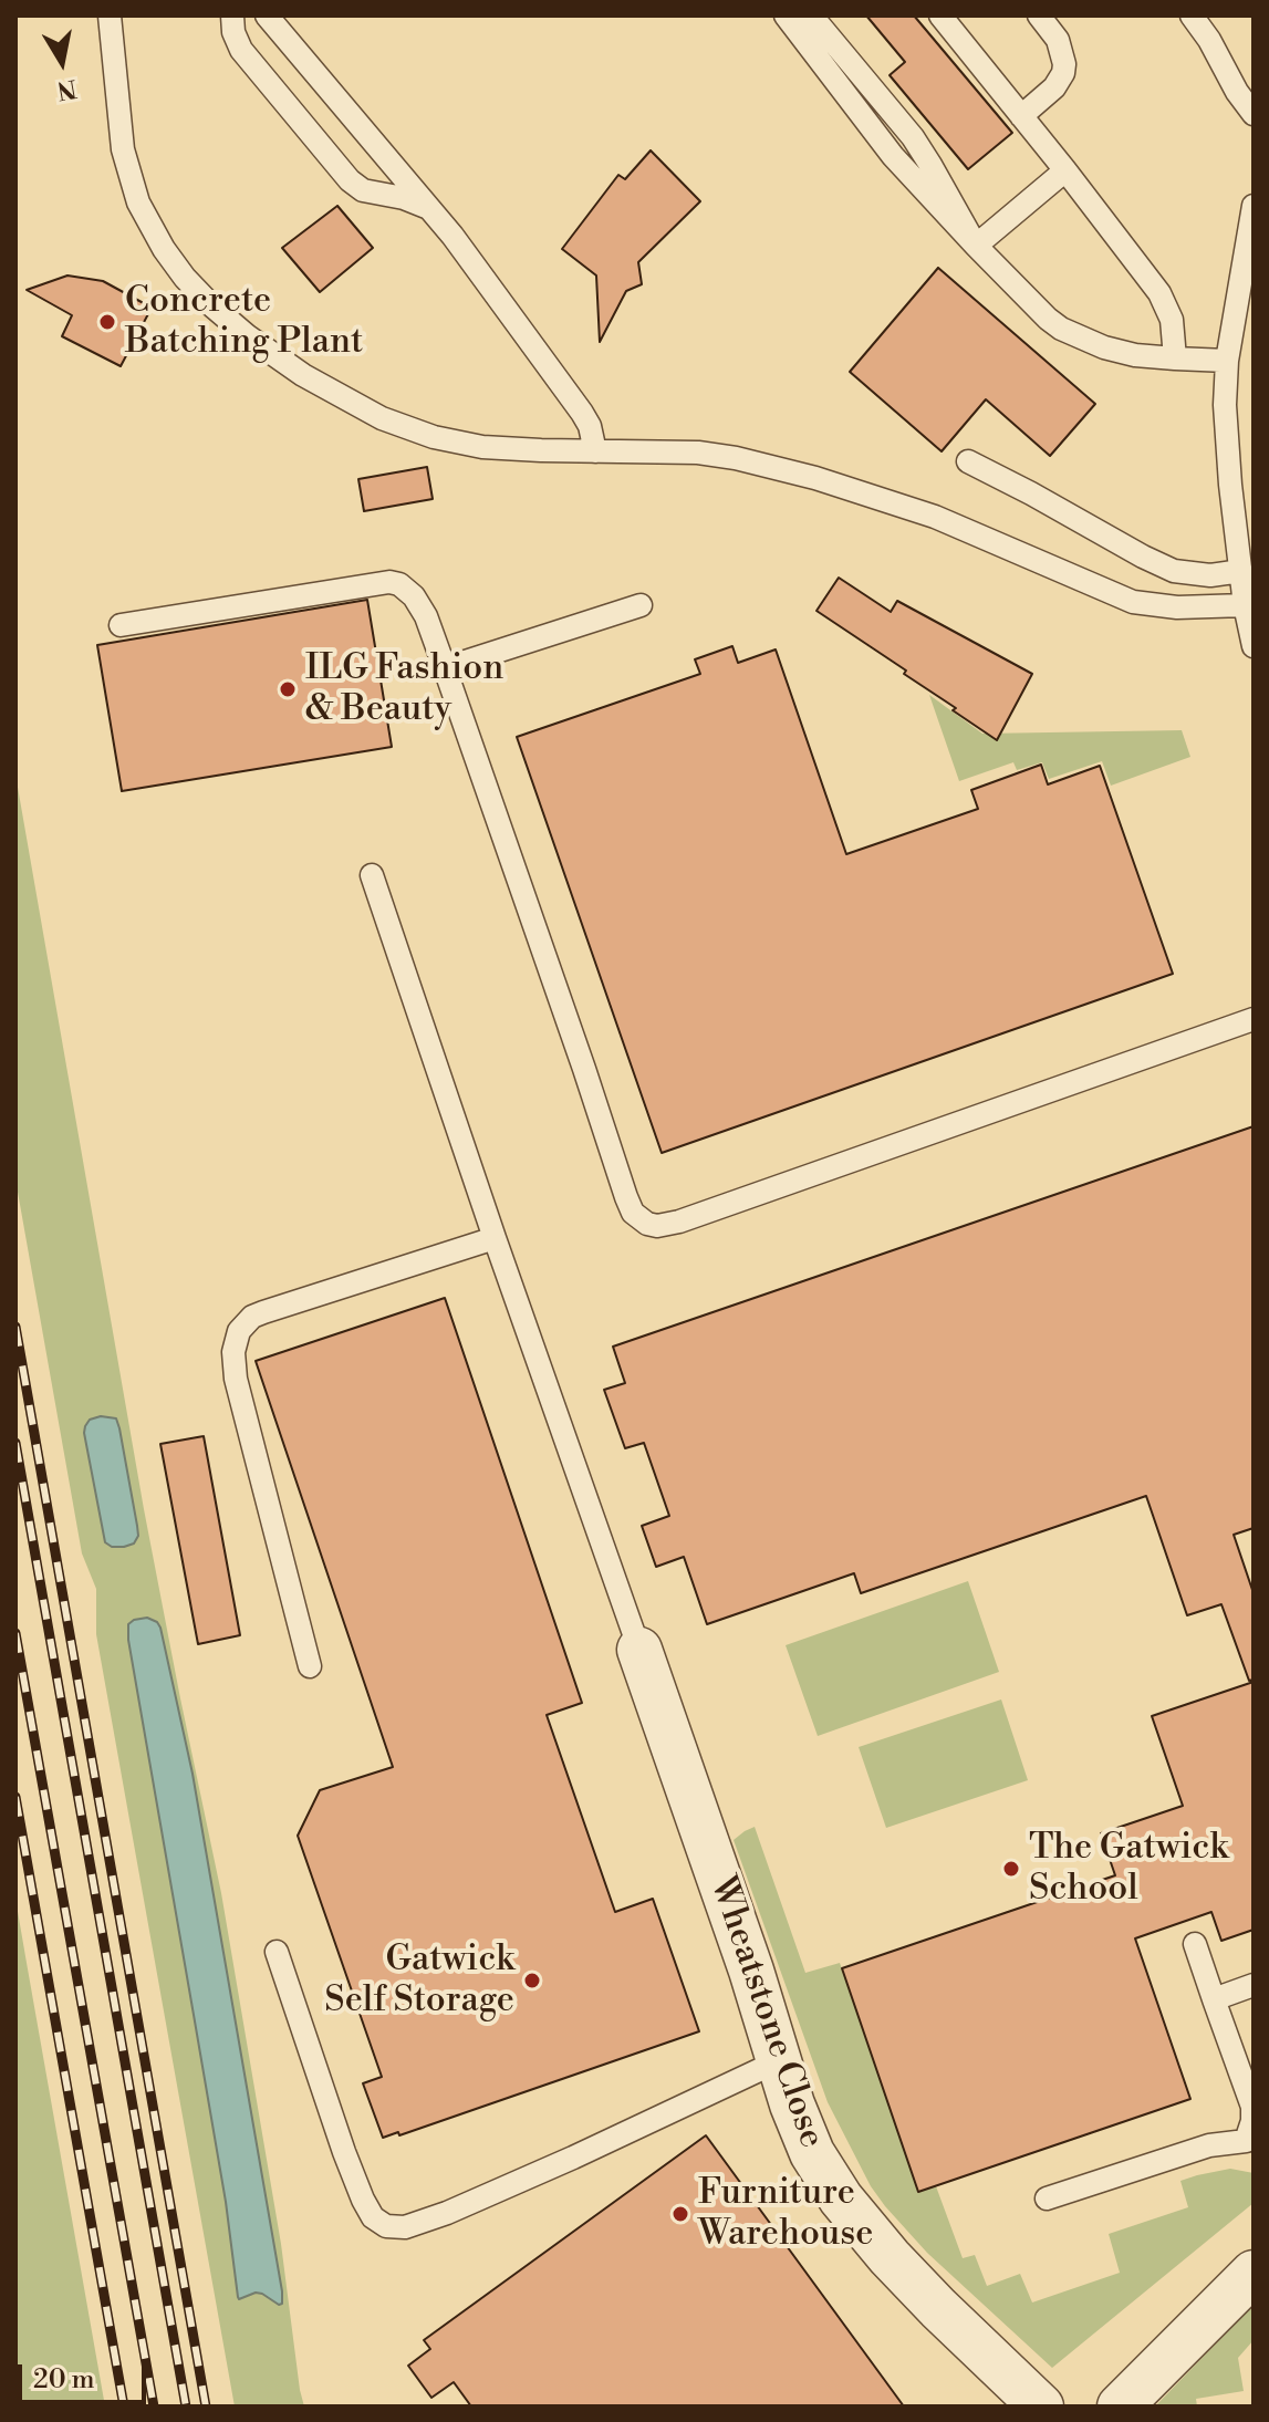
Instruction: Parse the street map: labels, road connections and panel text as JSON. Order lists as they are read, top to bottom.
{
  "streets": {
    "street": ["Wheatstone Close"]
  },
  "places": [
    "Concrete Batching Plant",
    "ILG Fashion & Beauty",
    "The Gatwick School",
    "Gatwick Self Storage",
    "Furniture Warehouse"
  ],
  "scale_bar": "20 m",
  "north": "bottom"
}
